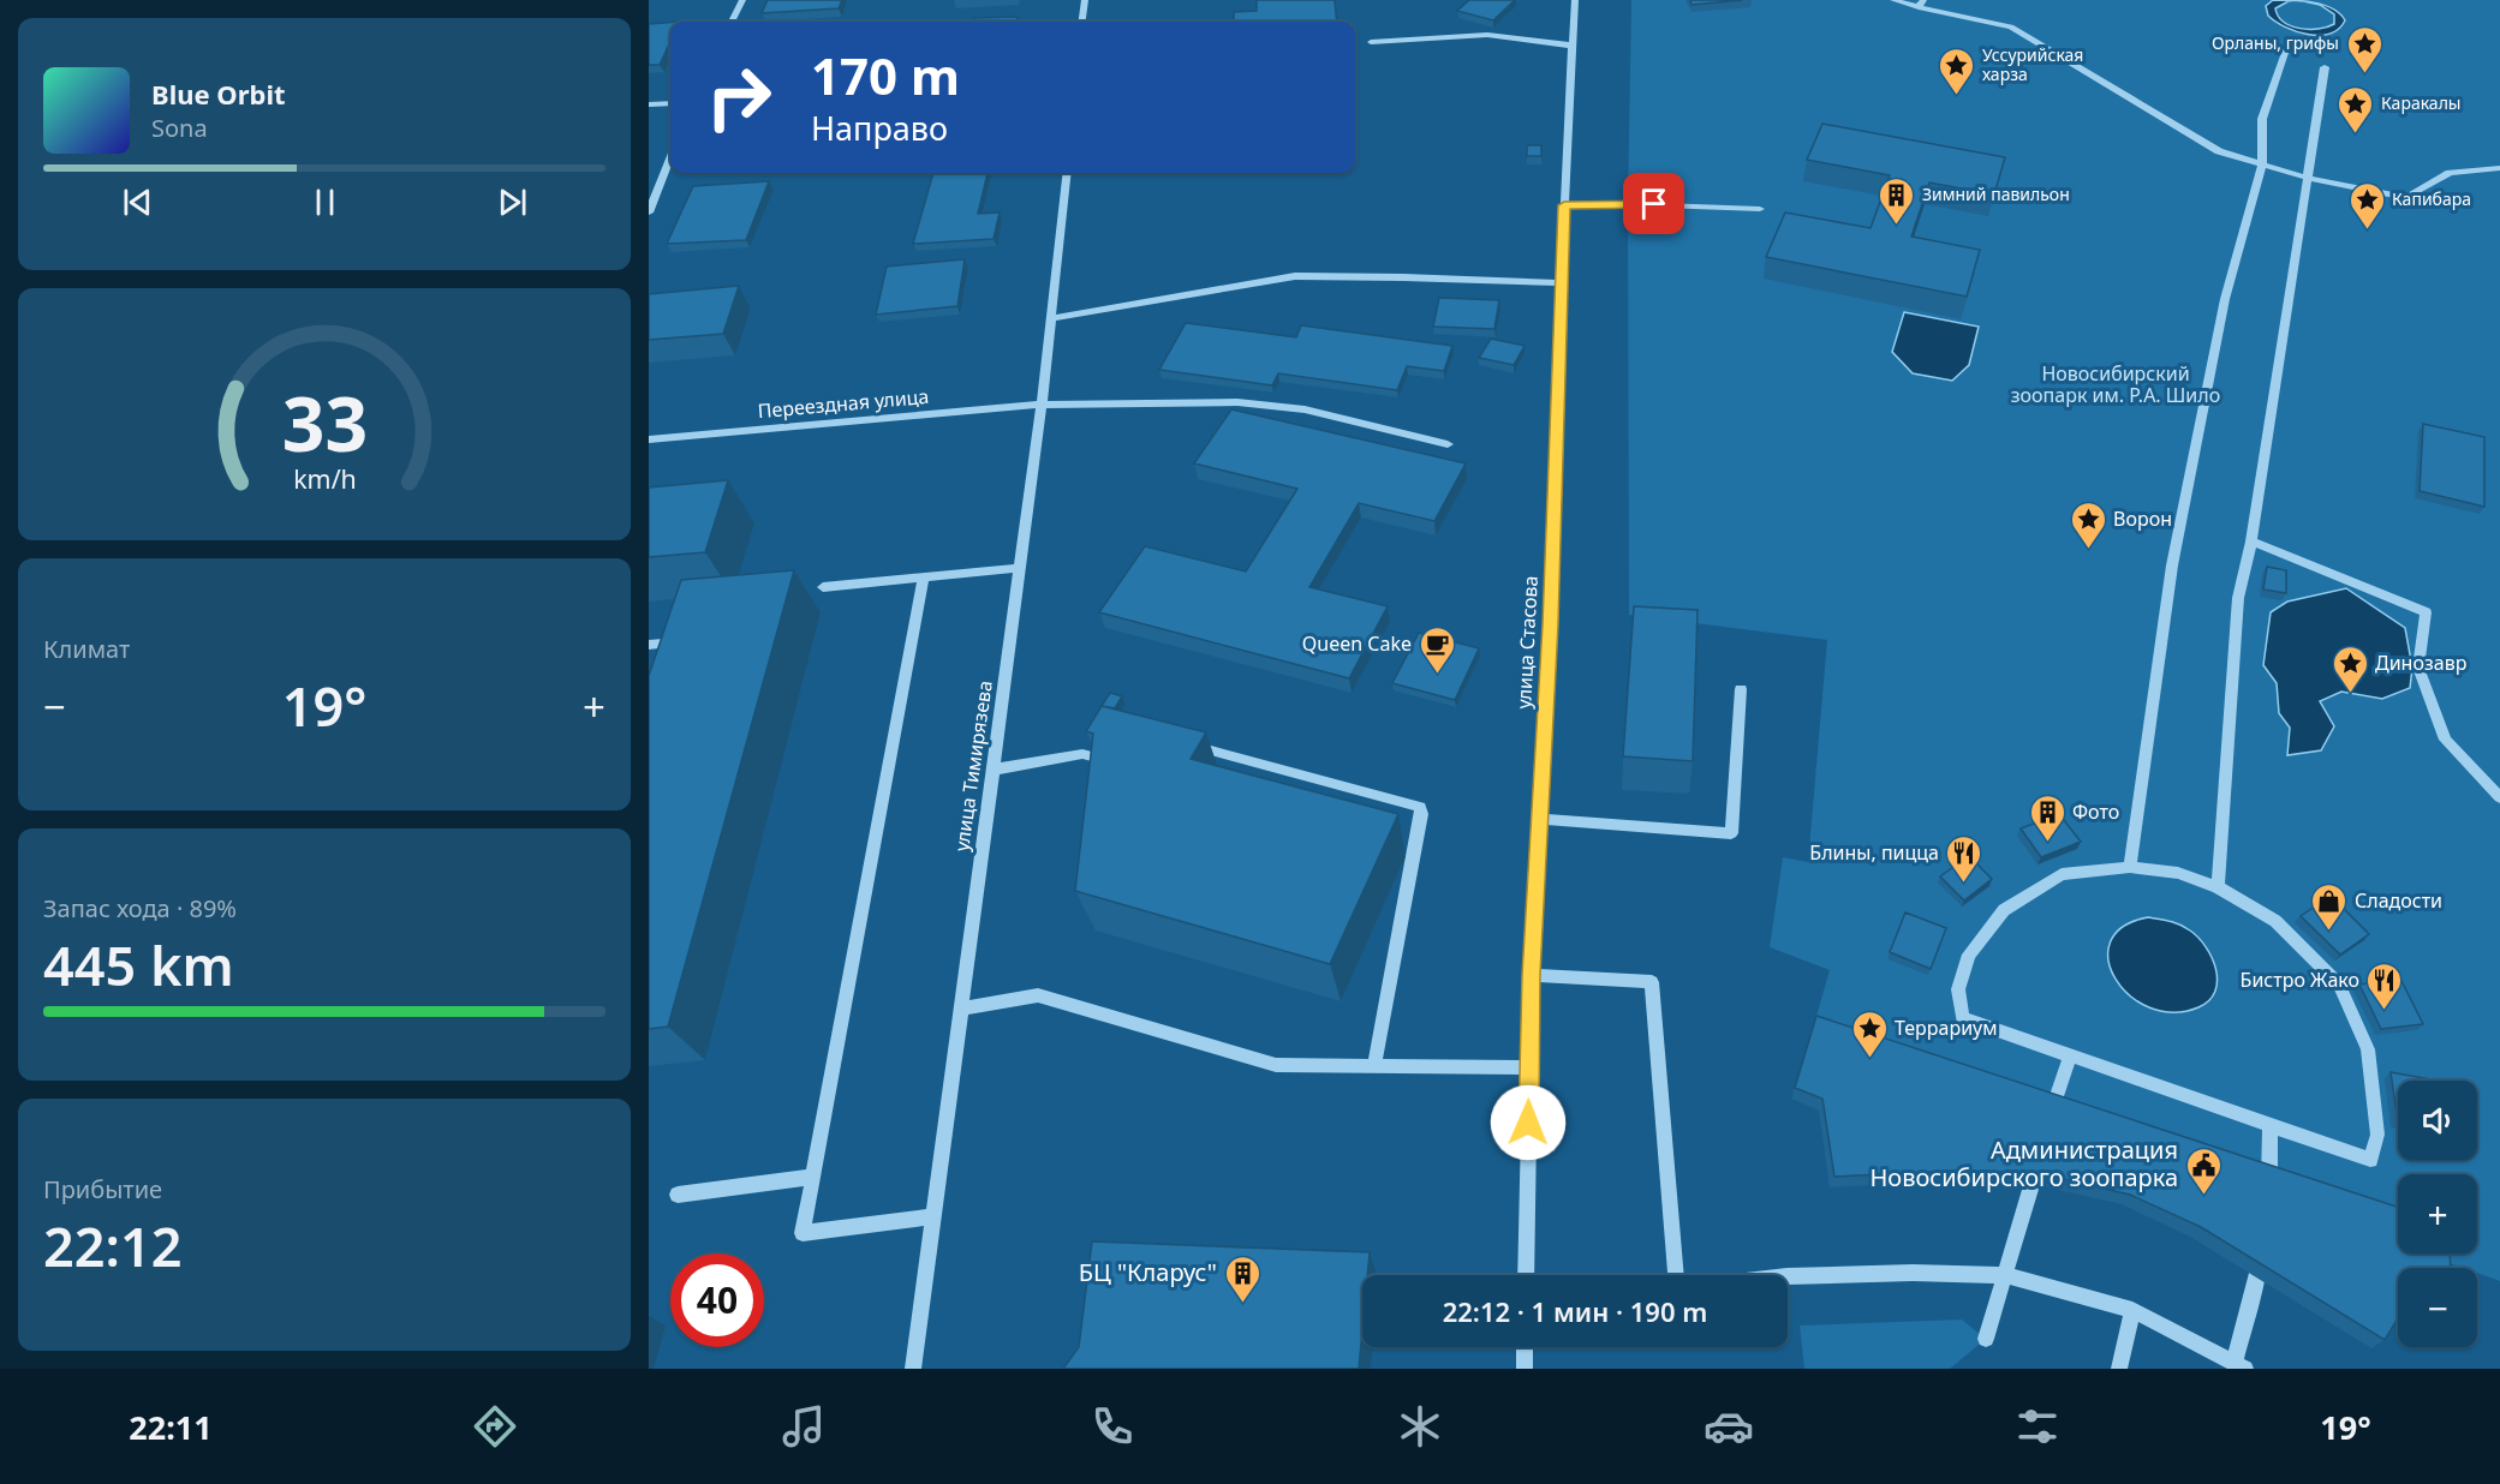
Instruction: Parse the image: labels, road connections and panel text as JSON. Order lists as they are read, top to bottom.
{
  "streets": {
    "street": ["Переездная улица", "улица Стасова", "улица Тимирязева"]
  },
  "crossings": [
    ["Переездная улица", "улица Тимирязева"]
  ],
  "parks": ["Новосибирский зоопарк им. Р.А. Шило"],
  "places": {
    "place": [
      "Орланы, грифы",
      "Уссурийская харза",
      "Каракалы",
      "Капибара",
      "Ворон",
      "Динозавр",
      "Террариум"
    ],
    "building": ["Зимний павильон", "Фото", "БЦ \"Кларус\""],
    "cafe": ["Queen Cake"],
    "restaurant": ["Блины, пицца", "Бистро Жако"],
    "shop": ["Сладости"],
    "public building": ["Администрация Новосибирского зоопарка"]
  },
  "page": {
    "turn": ["170 m", "Направо"],
    "song": ["Blue Orbit", "Sona"],
    "tile": [
      "Климат",
      ["Запас хода · 89%", "445 km"],
      ["Прибытие", "22:12"]
    ],
    "heat": ["−", "19°", "+"],
    "map_buttons": ["+", "−"],
    "limit": "40",
    "trip": "22:12 · 1 мин · 190 m",
    "tabs": ["22:11", "19°"],
    "gauge": ["33", "km/h"]
  }
}
